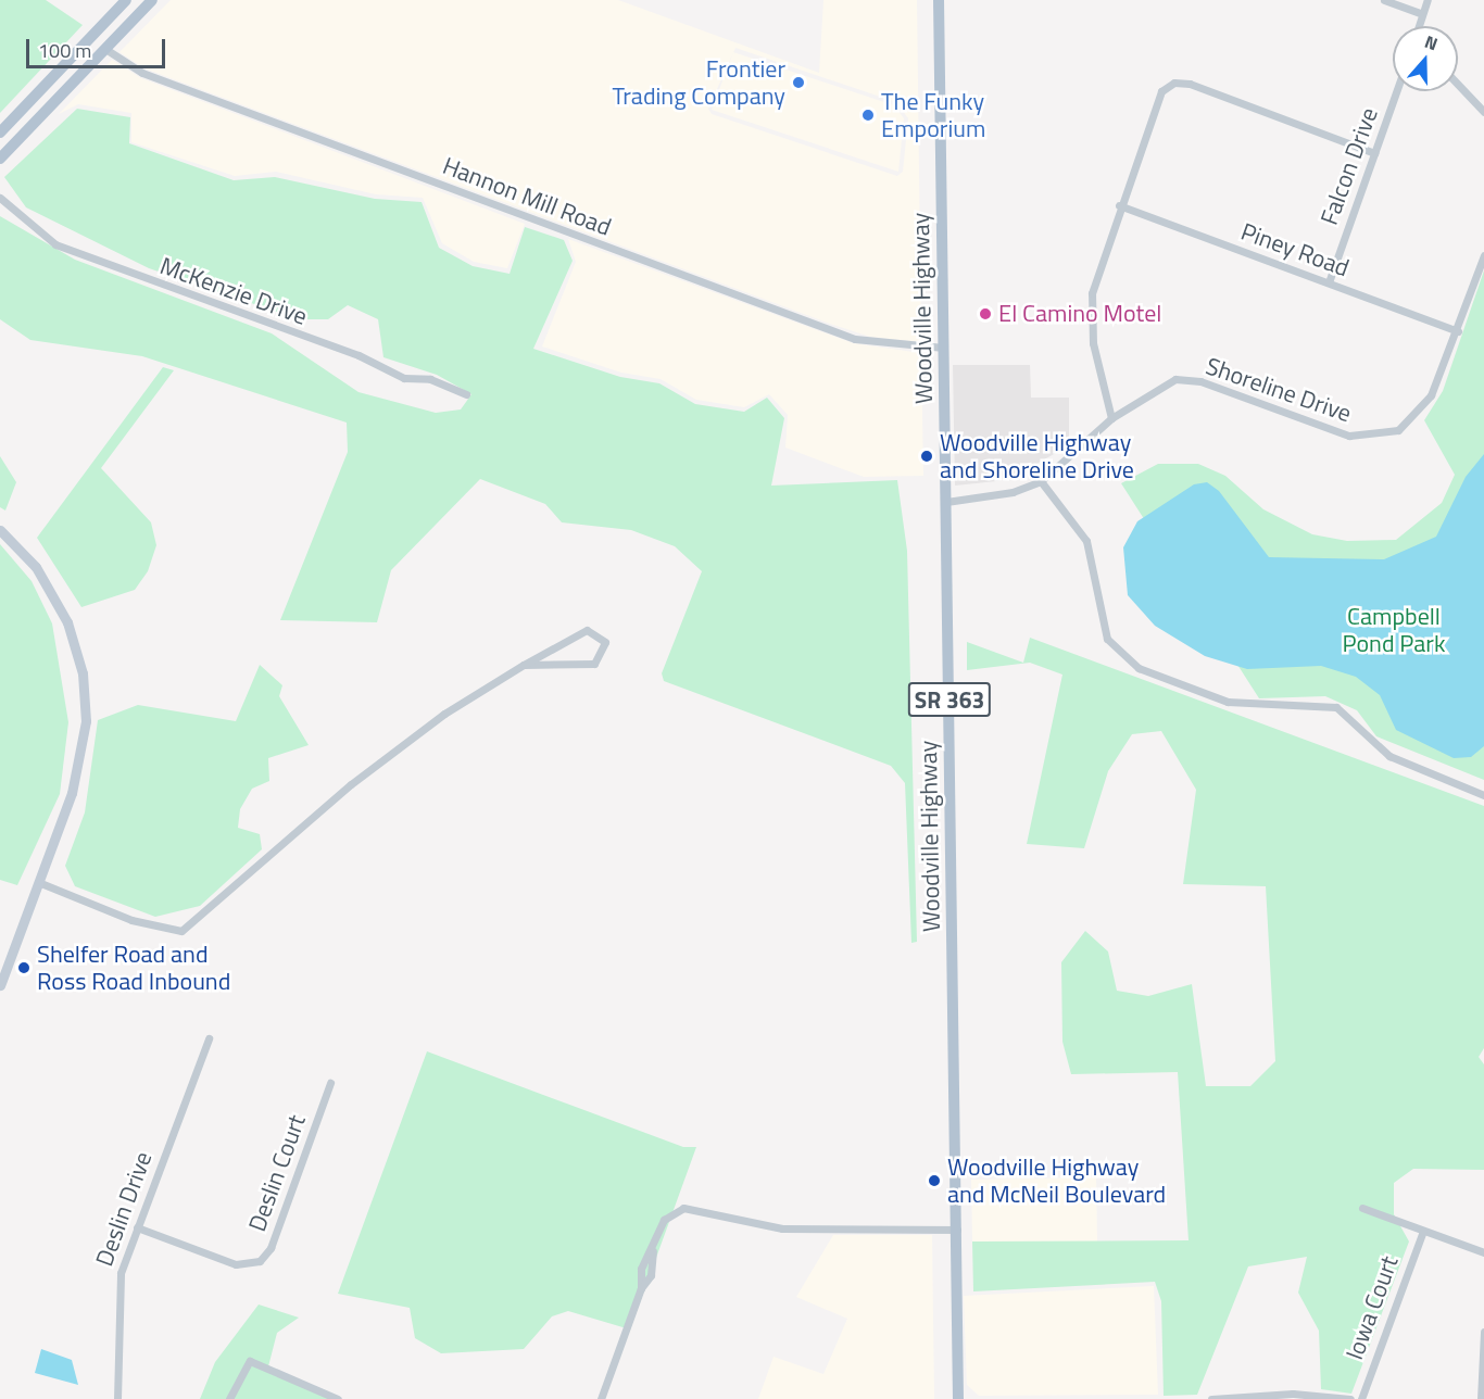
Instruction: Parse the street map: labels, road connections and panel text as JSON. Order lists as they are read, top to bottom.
{
  "streets": {
    "main road": ["Woodville Highway", "SR 363"],
    "street": [
      "Falcon Drive",
      "Hannon Mill Road",
      "Piney Road",
      "McKenzie Drive",
      "Shoreline Drive",
      "Deslin Court",
      "Deslin Drive",
      "Iowa Court"
    ]
  },
  "crossings": [
    ["Falcon Drive", "Piney Road"],
    ["Hannon Mill Road", "Woodville Highway"],
    ["Piney Road", "Shoreline Drive"],
    ["Woodville Highway", "Shoreline Drive"],
    ["Deslin Court", "Deslin Drive"]
  ],
  "parks": ["Campbell Pond Park"],
  "places": [
    "Frontier Trading Company",
    "The Funky Emporium",
    "El Camino Motel",
    "Woodville Highway and Shoreline Drive",
    "Shelfer Road and Ross Road Inbound",
    "Woodville Highway and McNeil Boulevard"
  ],
  "scale_bar": "100 m",
  "north": "top"
}
